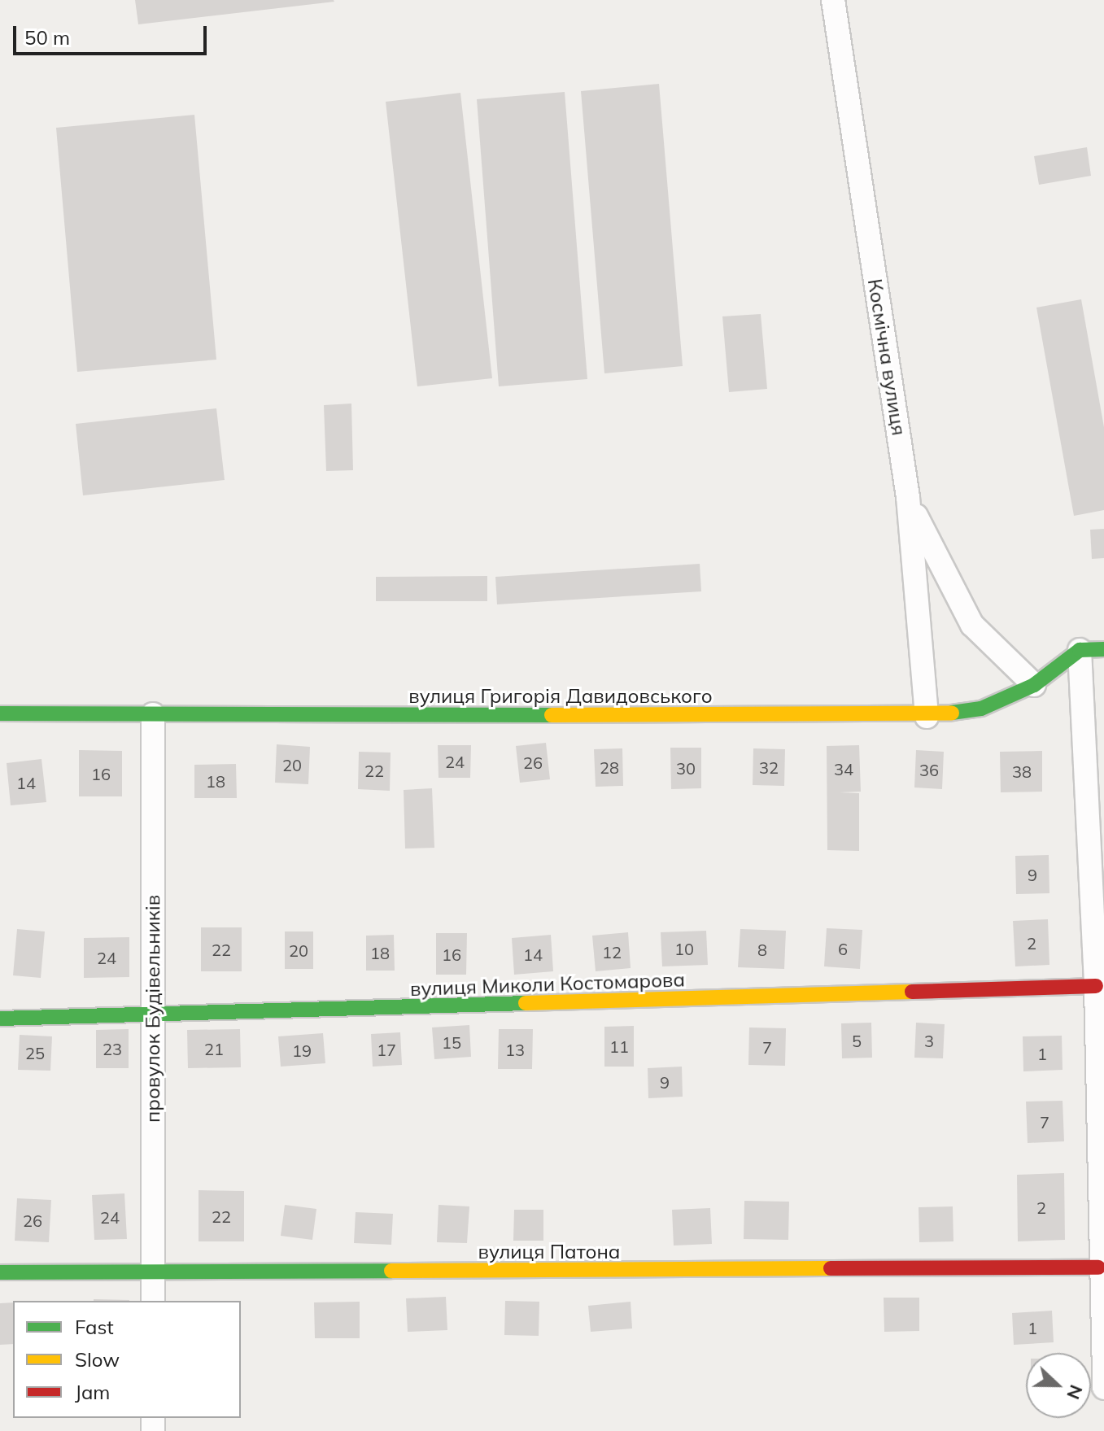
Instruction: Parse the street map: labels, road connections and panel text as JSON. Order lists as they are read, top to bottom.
{
  "streets": {
    "street": [
      "Космічна вулиця",
      "вулиця Григорія Давидовського",
      "вулиця Миколи Костомарова",
      "провулок Будівельників",
      "вулиця Патона"
    ]
  },
  "crossings": [
    ["Космічна вулиця", "вулиця Григорія Давидовського"],
    ["вулиця Григорія Давидовського", "провулок Будівельників"],
    ["вулиця Миколи Костомарова", "провулок Будівельників"],
    ["провулок Будівельників", "вулиця Патона"]
  ],
  "house_numbers": [
    "24",
    "26",
    "20",
    "28",
    "32",
    "30",
    "34",
    "36",
    "22",
    "38",
    "16",
    "18",
    "14",
    "9",
    "2",
    "10",
    "6",
    "22",
    "8",
    "20",
    "12",
    "18",
    "16",
    "14",
    "24",
    "5",
    "3",
    "15",
    "11",
    "7",
    "23",
    "21",
    "17",
    "13",
    "19",
    "25",
    "1",
    "9",
    "7",
    "2",
    "22",
    "24",
    "26",
    "1"
  ],
  "legend": ["Fast", "Slow", "Jam"],
  "scale_bar": "50 m",
  "north": "right"
}
